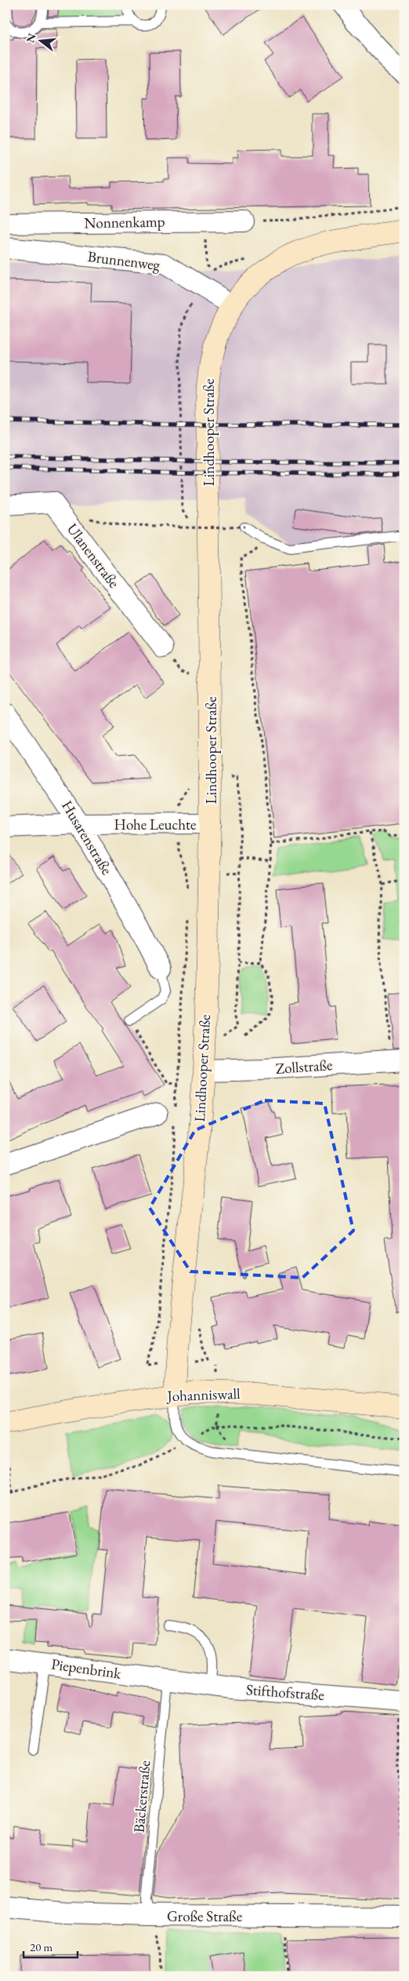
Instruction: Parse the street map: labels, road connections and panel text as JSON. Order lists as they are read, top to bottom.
{
  "streets": {
    "main road": ["Lindhooper Straße", "Johanniswall"],
    "street": [
      "Nonnenkamp",
      "Brunnenweg",
      "Ulanenstraße",
      "Hohe Leuchte",
      "Husarenstraße",
      "Zollstraße",
      "Piepenbrink",
      "Stifthofstraße",
      "Große Straße"
    ],
    "lane": ["Bäckerstraße"]
  },
  "crossings": [
    ["Brunnenweg", "Lindhooper Straße"],
    ["Lindhooper Straße", "Hohe Leuchte"],
    ["Lindhooper Straße", "Zollstraße"],
    ["Lindhooper Straße", "Johanniswall"],
    ["Hohe Leuchte", "Husarenstraße"],
    ["Piepenbrink", "Stifthofstraße"],
    ["Piepenbrink", "Bäckerstraße"],
    ["Stifthofstraße", "Bäckerstraße"],
    ["Bäckerstraße", "Große Straße"]
  ],
  "scale_bar": "20 m",
  "north": "left"
}
